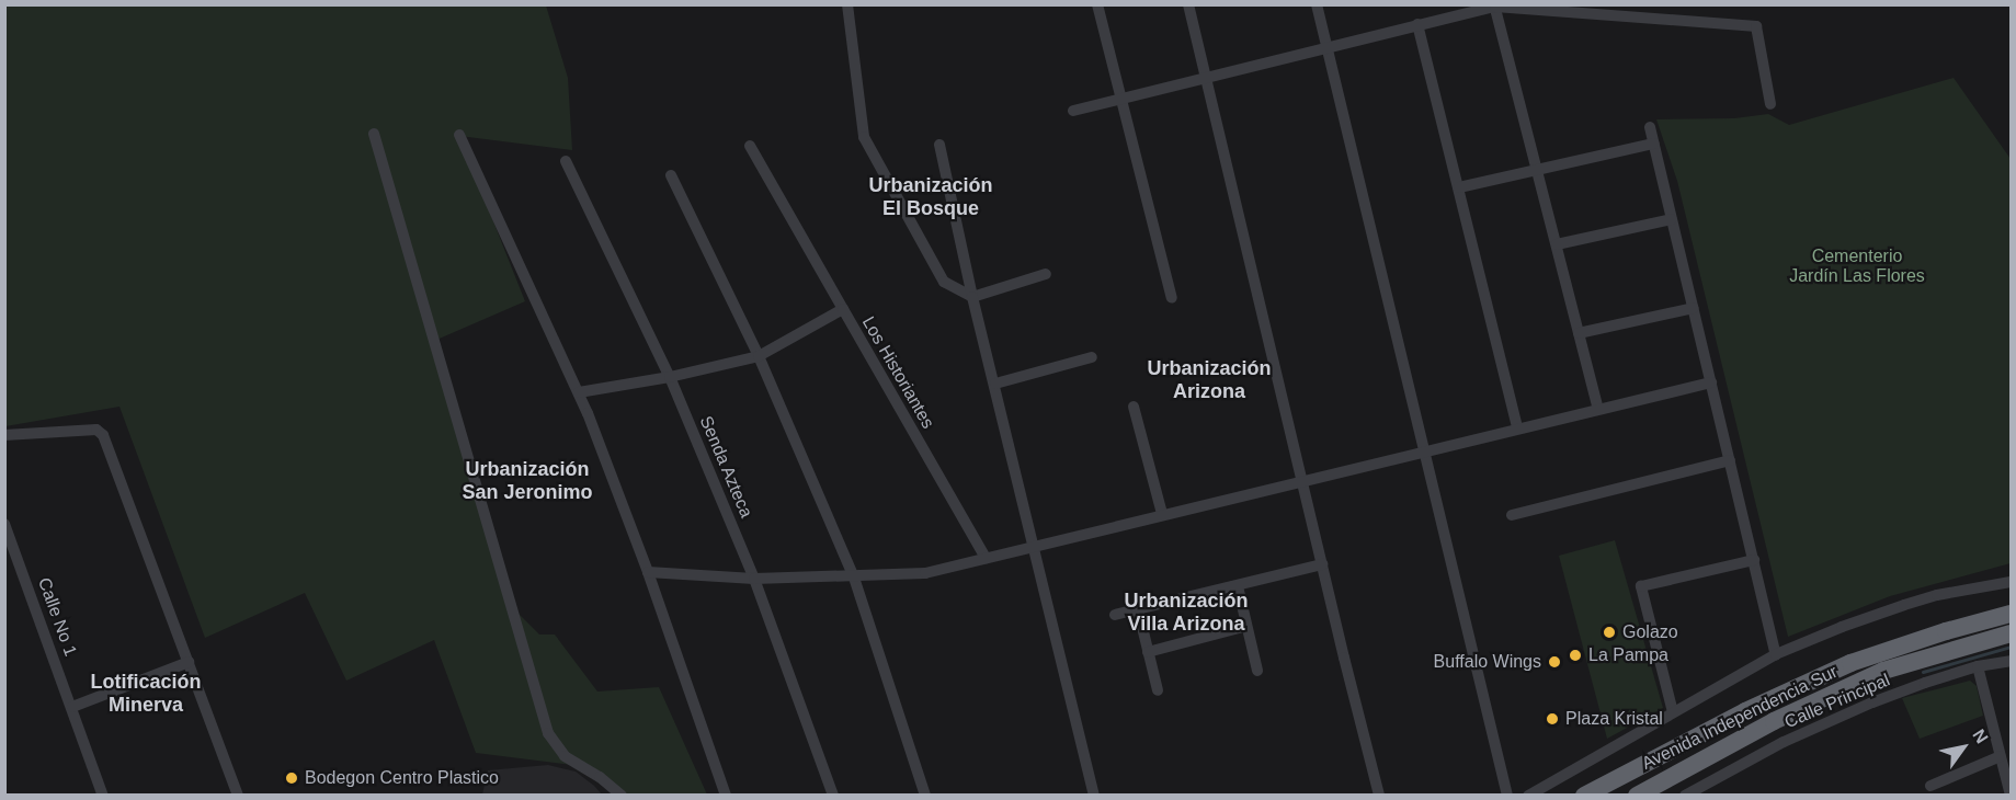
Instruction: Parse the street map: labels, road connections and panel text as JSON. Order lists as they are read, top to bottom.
{
  "streets": {
    "highway": ["Avenida Independencia Sur"],
    "street": [
      "Los Historiantes",
      "Senda Azteca",
      "Calle No 1",
      "Calle Principal"
    ]
  },
  "crossings": [
    ["Los Historiantes", "Senda Azteca"]
  ],
  "districts": [
    "Urbanización El Bosque",
    "Urbanización Arizona",
    "Urbanización San Jeronimo",
    "Urbanización Villa Arizona",
    "Lotificación Minerva"
  ],
  "parks": ["Cementerio Jardín Las Flores"],
  "places": [
    "Golazo",
    "La Pampa",
    "Buffalo Wings",
    "Plaza Kristal",
    "Bodegon Centro Plastico"
  ],
  "north": "top right"
}
